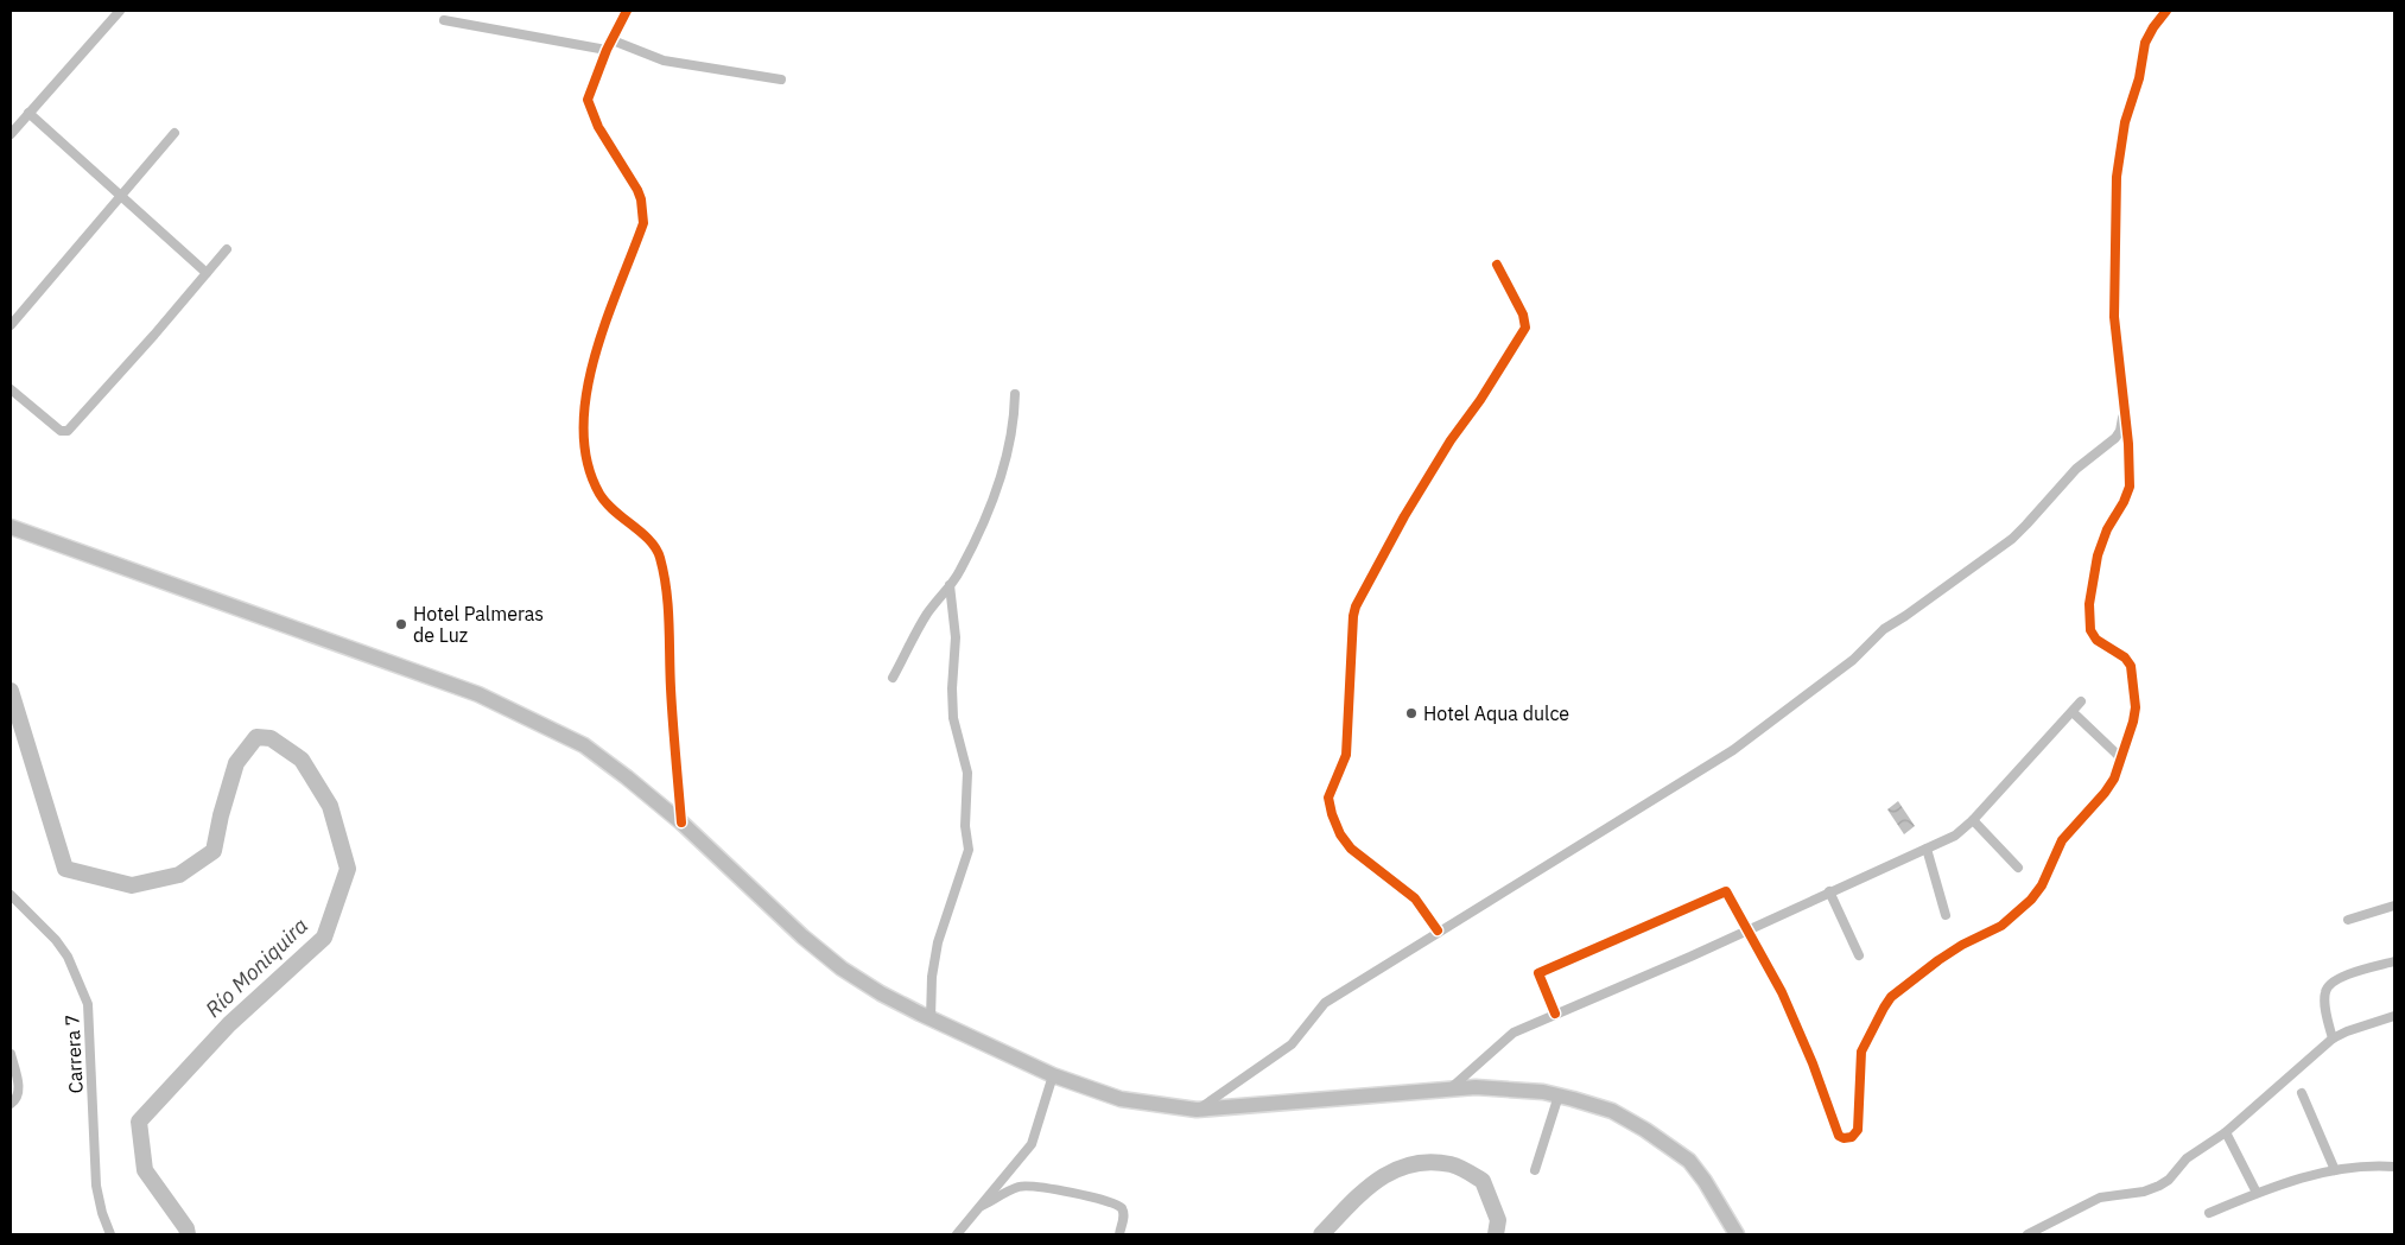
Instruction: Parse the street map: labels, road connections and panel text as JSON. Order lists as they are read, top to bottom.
{
  "streets": {
    "street": ["Carrera 7"]
  },
  "water": ["Río Moniquira"],
  "places": ["Hotel Palmeras de Luz", "Hotel Aqua dulce"]
}
